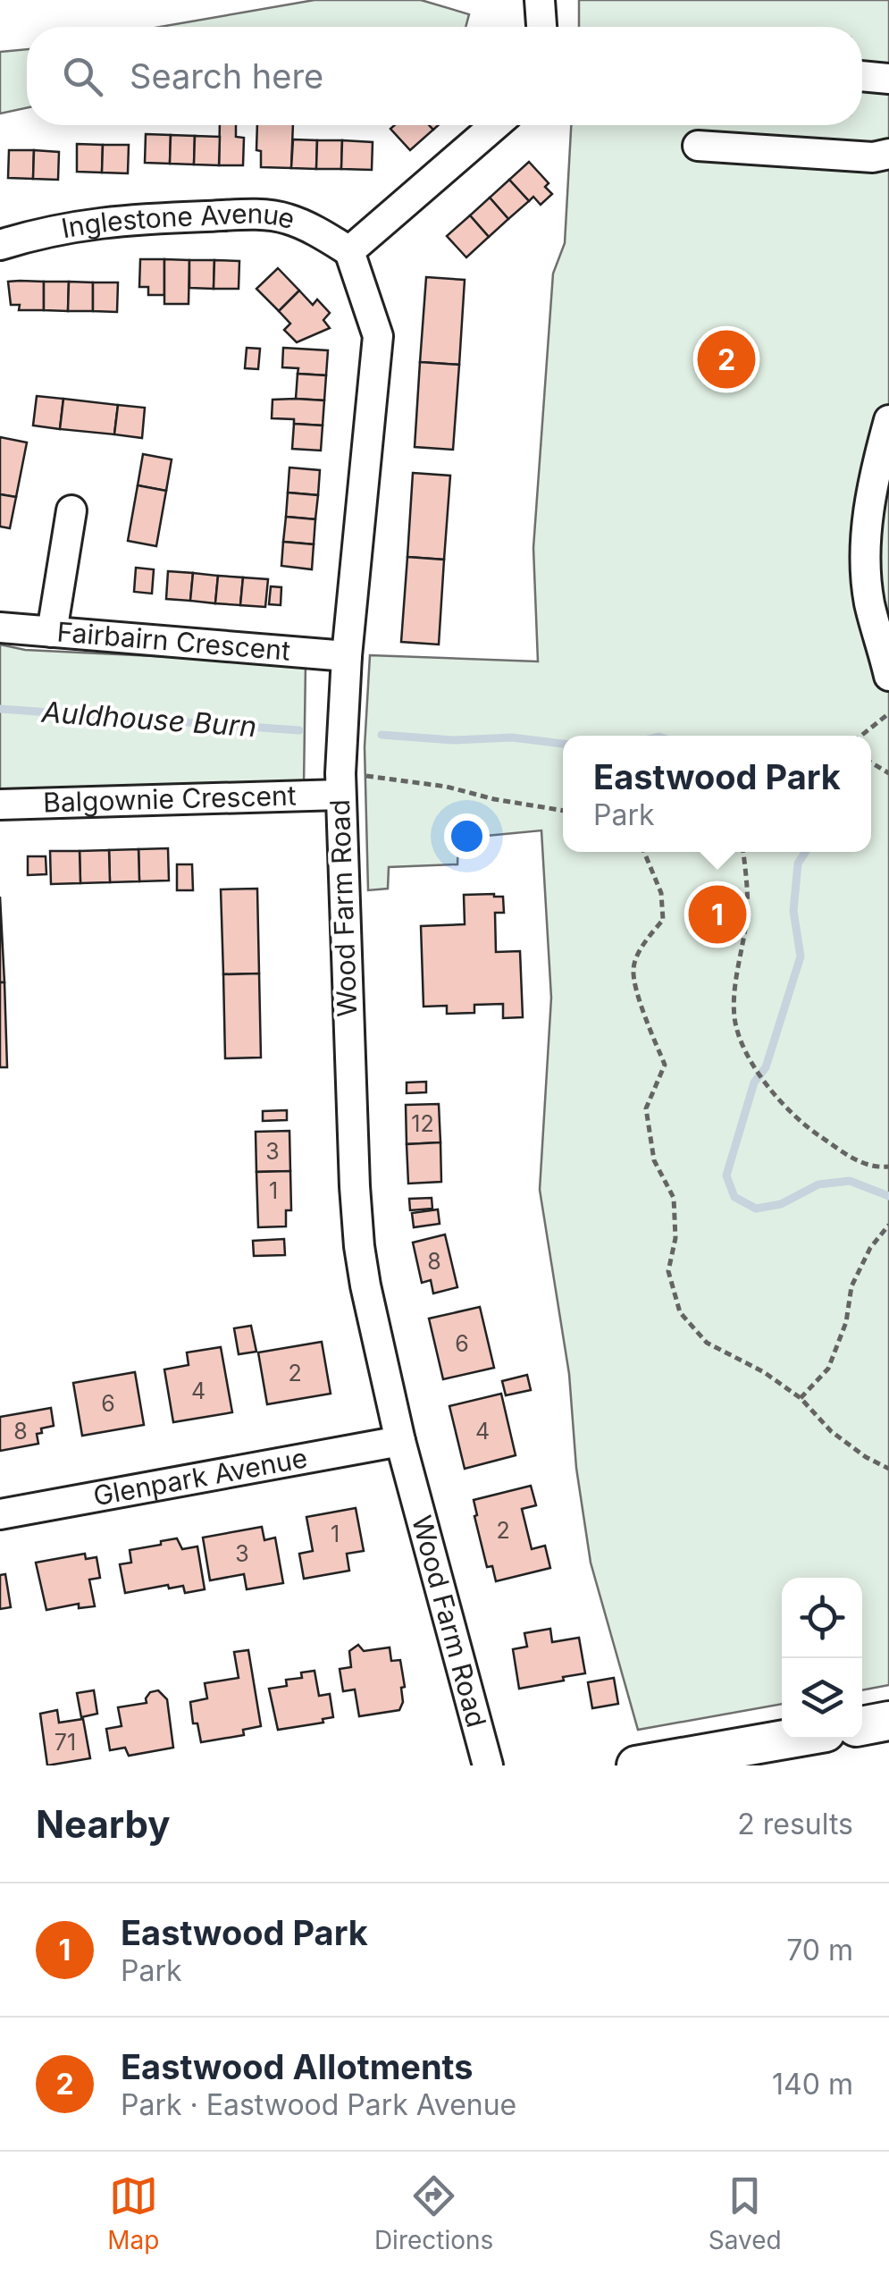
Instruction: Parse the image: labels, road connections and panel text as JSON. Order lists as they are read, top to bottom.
{
  "streets": {
    "street": [
      "Inglestone Avenue",
      "Fairbairn Crescent",
      "Balgownie Crescent",
      "Wood Farm Road",
      "Glenpark Avenue"
    ]
  },
  "crossings": [
    ["Inglestone Avenue", "Wood Farm Road"],
    ["Fairbairn Crescent", "Wood Farm Road"],
    ["Balgownie Crescent", "Wood Farm Road"],
    ["Wood Farm Road", "Glenpark Avenue"]
  ],
  "water": ["Auldhouse Burn"],
  "house_numbers": [
    "12",
    "3",
    "1",
    "8",
    "6",
    "2",
    "4",
    "6",
    "8",
    "4",
    "2",
    "1",
    "3",
    "71"
  ],
  "page": {
    "search": "Search here",
    "pins": ["2", "1"],
    "popup": ["Eastwood Park", "Park"],
    "heading": ["Nearby", "2 results"],
    "list": [
      {
        "mark": "1",
        "name": "Eastwood Park",
        "note": "Park",
        "value": "70 m"
      },
      {
        "mark": "2",
        "name": "Eastwood Allotments",
        "note": "Park · Eastwood Park Avenue",
        "value": "140 m"
      }
    ],
    "nav": ["Map", "Directions", "Saved"]
  }
}
